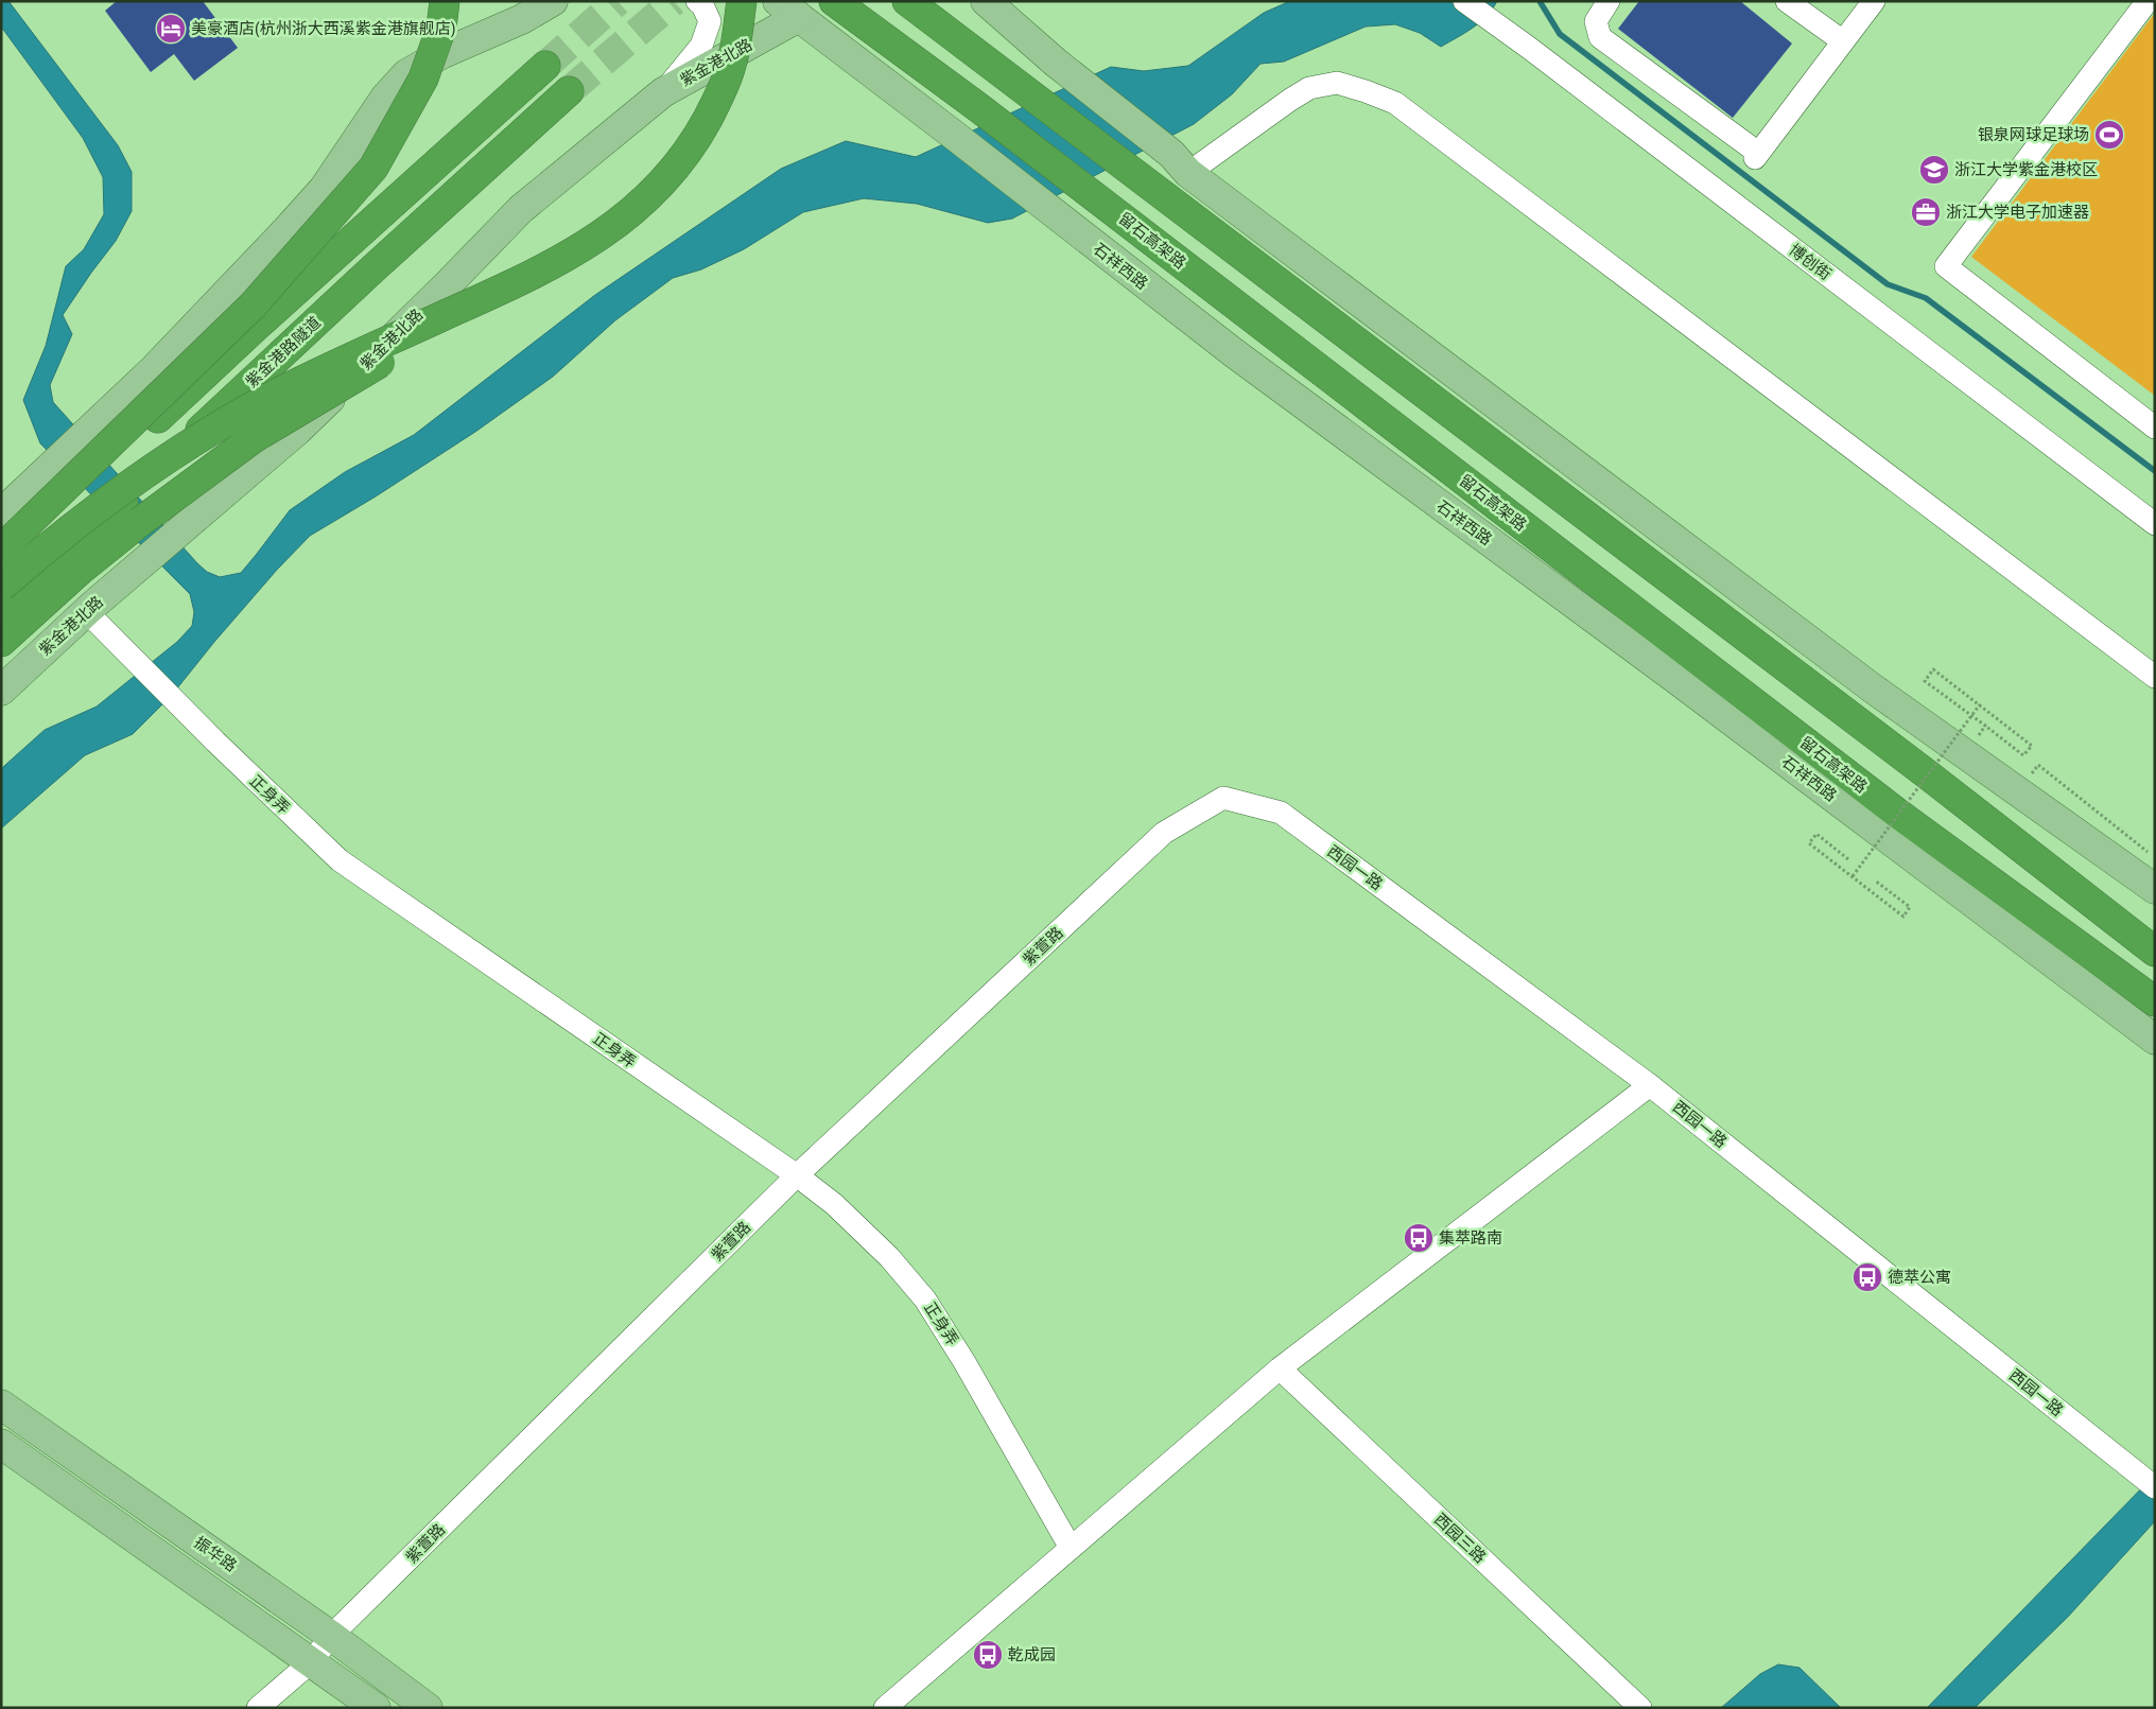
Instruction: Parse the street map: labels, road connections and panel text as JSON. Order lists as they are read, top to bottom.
{
  "streets": {
    "highway": ["留石高架路", "紫金港路隧道"],
    "main road": ["紫金港北路", "石祥西路", "振华路"],
    "street": [
      "博创街",
      "正身弄",
      "西园一路",
      "紫萱路",
      "西园三路"
    ]
  },
  "crossings": [
    ["紫金港北路", "石祥西路"],
    ["紫金港北路", "正身弄"],
    ["正身弄", "紫萱路"],
    ["西园一路", "紫萱路"],
    ["紫萱路", "振华路"]
  ],
  "places": {
    "hotel": ["美豪酒店(杭州浙大西溪紫金港旗舰店)"],
    "sports": ["银泉网球足球场"],
    "school or university": ["浙江大学紫金港校区"],
    "office": ["浙江大学电子加速器"],
    "bus stop": ["集萃路南", "德萃公寓", "乾成园"]
  }
}
